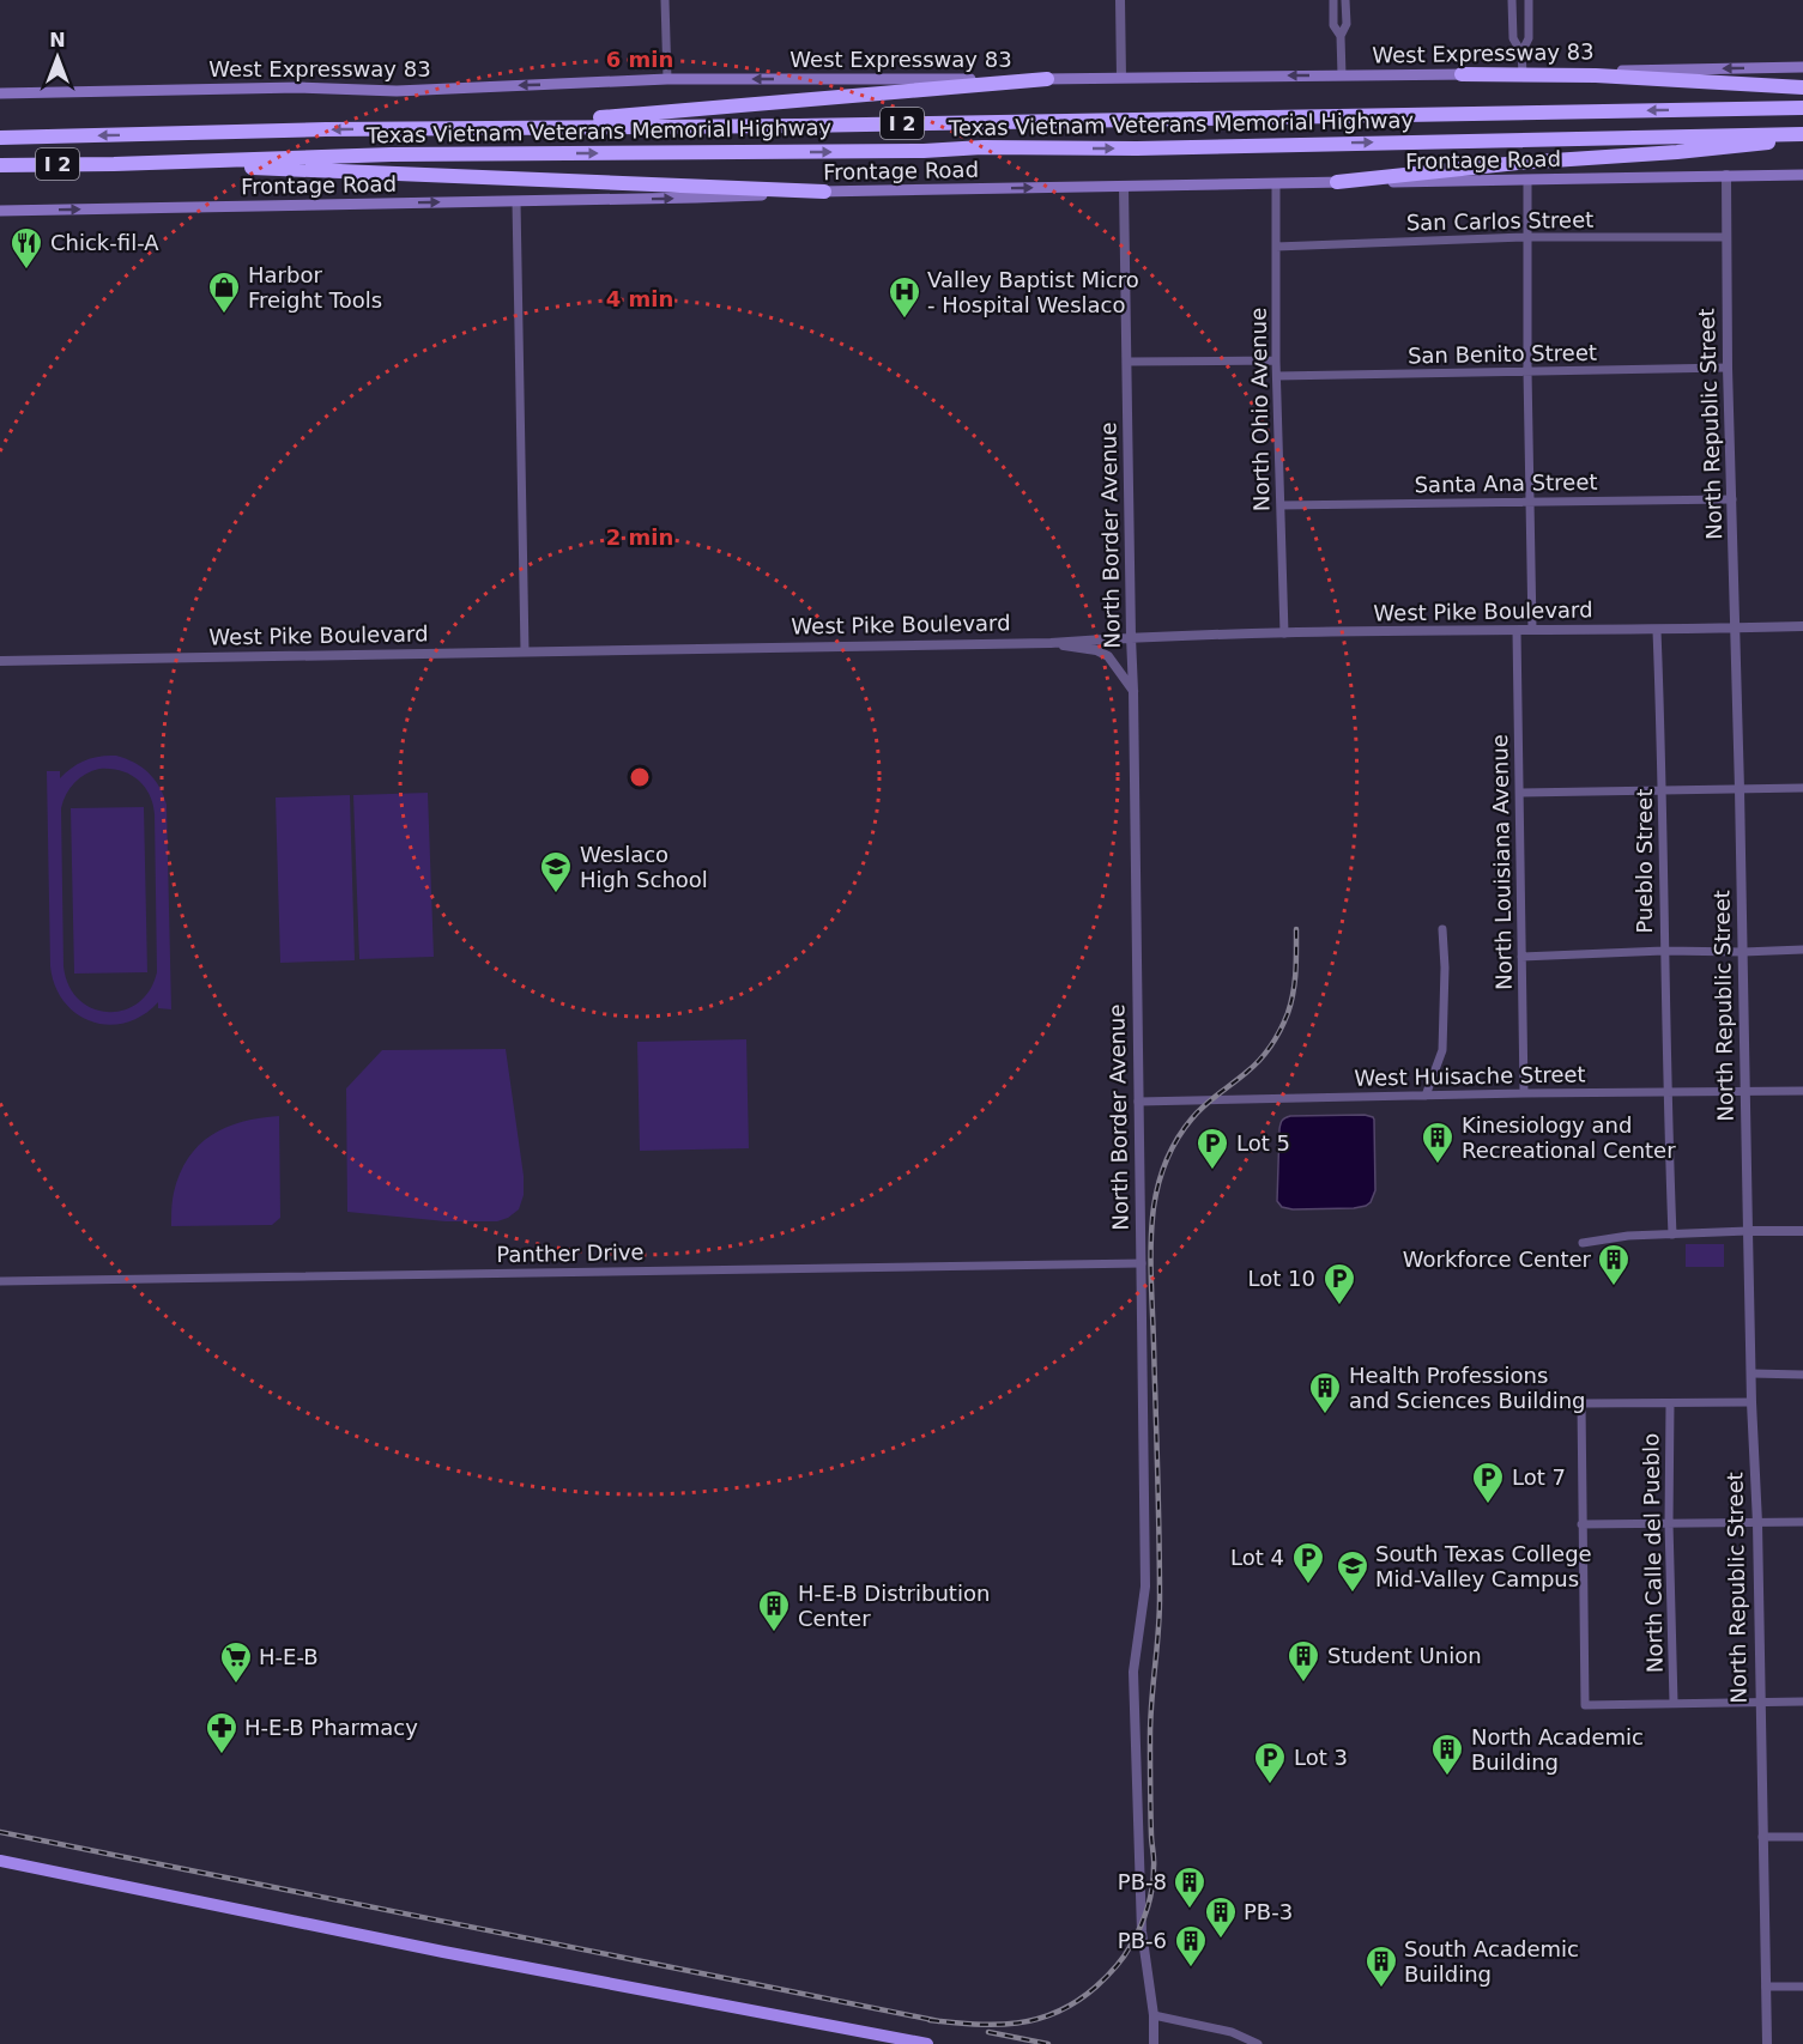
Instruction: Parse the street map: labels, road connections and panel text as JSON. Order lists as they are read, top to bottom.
{
  "streets": {
    "highway": ["I 2", "Texas Vietnam Veterans Memorial Highway"],
    "main road": ["West Expressway 83", "Frontage Road"],
    "street": [
      "San Carlos Street",
      "San Benito Street",
      "North Ohio Avenue",
      "North Republic Street",
      "Santa Ana Street",
      "North Border Avenue",
      "West Pike Boulevard",
      "Pueblo Street",
      "North Louisiana Avenue",
      "West Huisache Street",
      "Panther Drive",
      "North Calle del Pueblo"
    ]
  },
  "crossings": [
    ["Frontage Road", "North Ohio Avenue"],
    ["Frontage Road", "North Republic Street"],
    ["Frontage Road", "North Border Avenue"],
    ["San Carlos Street", "North Ohio Avenue"],
    ["San Carlos Street", "North Republic Street"],
    ["San Benito Street", "North Ohio Avenue"],
    ["San Benito Street", "North Republic Street"],
    ["North Ohio Avenue", "Santa Ana Street"],
    ["North Ohio Avenue", "West Pike Boulevard"],
    ["North Republic Street", "Santa Ana Street"],
    ["North Republic Street", "West Pike Boulevard"],
    ["North Republic Street", "West Huisache Street"],
    ["North Border Avenue", "West Pike Boulevard"],
    ["North Border Avenue", "West Huisache Street"],
    ["North Border Avenue", "Panther Drive"],
    ["West Pike Boulevard", "Pueblo Street"],
    ["West Pike Boulevard", "North Louisiana Avenue"],
    ["Pueblo Street", "West Huisache Street"],
    ["North Louisiana Avenue", "West Huisache Street"]
  ],
  "one_way": ["West Expressway 83", "Frontage Road"],
  "places": {
    "restaurant": ["Chick-fil-A"],
    "shop": ["Harbor Freight Tools"],
    "hospital": ["Valley Baptist Micro - Hospital Weslaco"],
    "school or university": ["Weslaco High School", "South Texas College Mid-Valley Campus"],
    "building": [
      "Kinesiology and Recreational Center",
      "Workforce Center",
      "Health Professions and Sciences Building",
      "H-E-B Distribution Center",
      "Student Union",
      "North Academic Building",
      "PB-8",
      "PB-3",
      "PB-6",
      "South Academic Building"
    ],
    "parking": [
      "Lot 5",
      "Lot 10",
      "Lot 7",
      "Lot 4",
      "Lot 3"
    ],
    "supermarket": ["H-E-B"],
    "pharmacy": ["H-E-B Pharmacy"]
  },
  "north": "top",
  "rings": ["6 min", "4 min", "2 min"]
}
